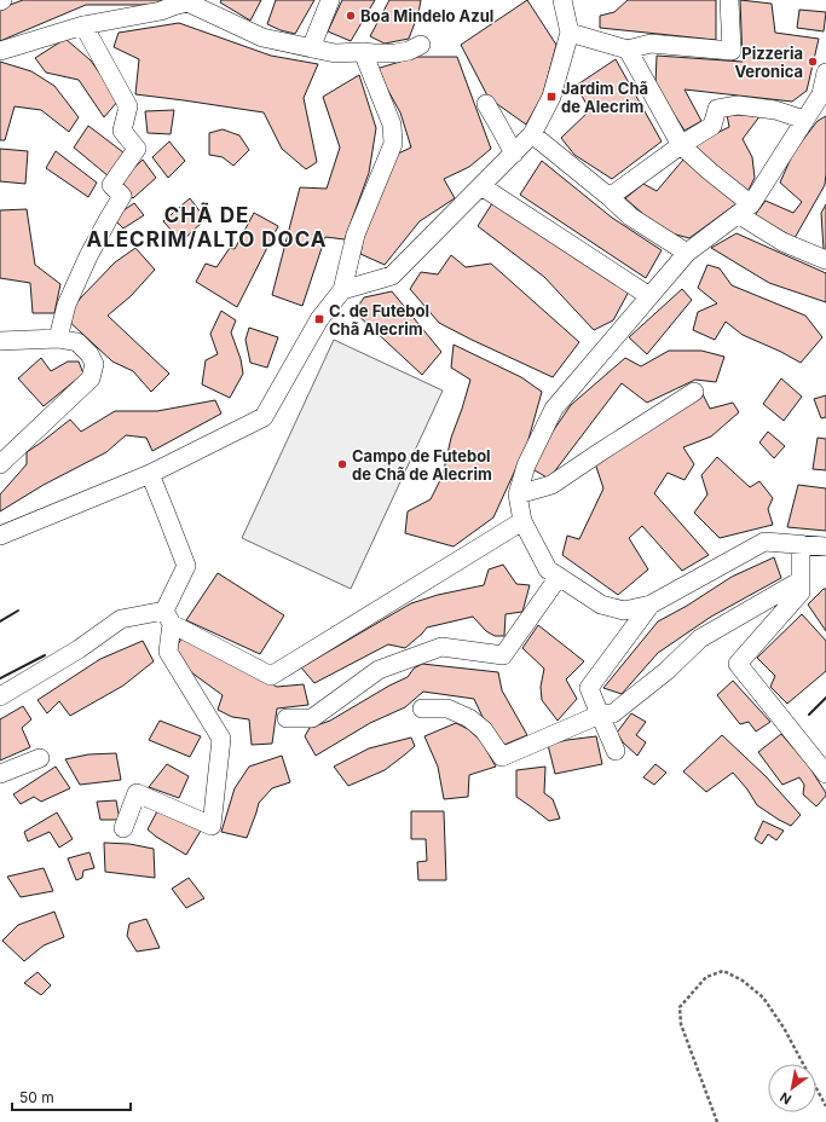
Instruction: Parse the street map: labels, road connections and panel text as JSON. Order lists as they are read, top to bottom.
{
  "districts": ["CHÃ DE ALECRIM/ALTO DOCA"],
  "places": {
    "other": ["Boa Mindelo Azul", "Pizzeria Veronica", "Campo de Futebol de Chã de Alecrim"],
    "transit": ["Jardim Chã de Alecrim", "C. de Futebol Chã Alecrim"]
  },
  "scale_bar": "50 m",
  "north": "bottom left"
}
